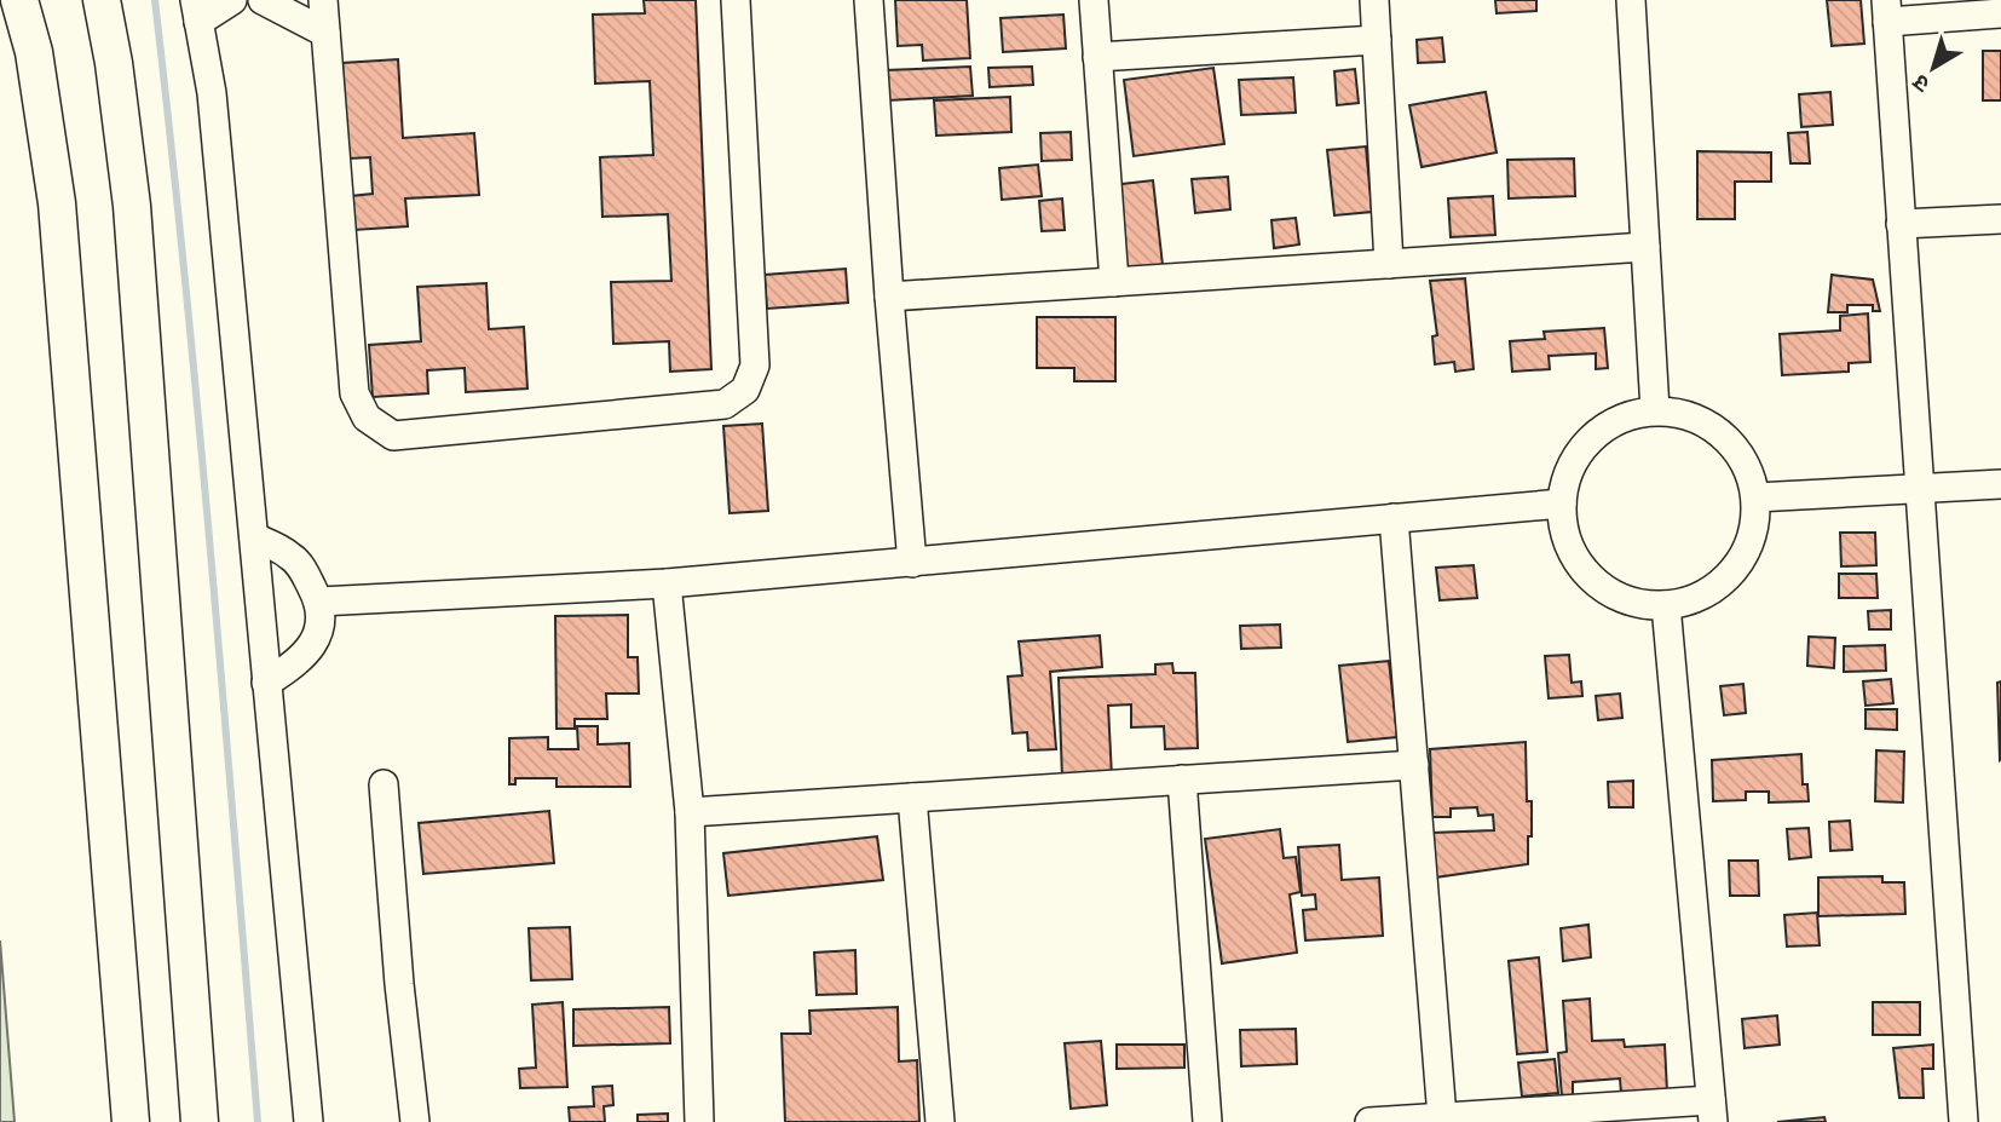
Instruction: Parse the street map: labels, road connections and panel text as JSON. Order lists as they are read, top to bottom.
{
  "north": "bottom left"
}
